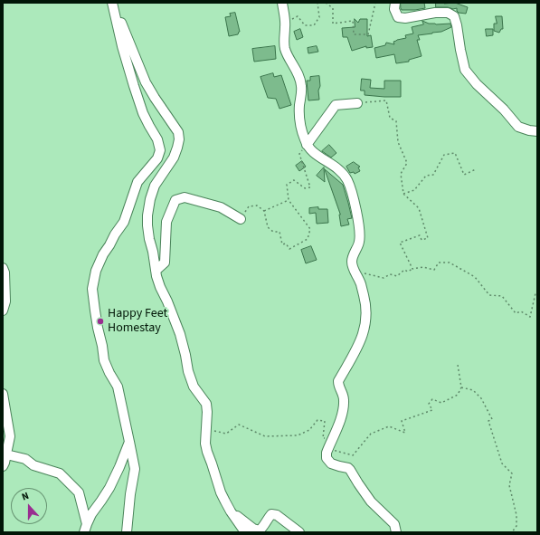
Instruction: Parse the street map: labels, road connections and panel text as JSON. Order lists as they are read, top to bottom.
{
  "places": ["Happy Feet Homestay"],
  "north": "top"
}
